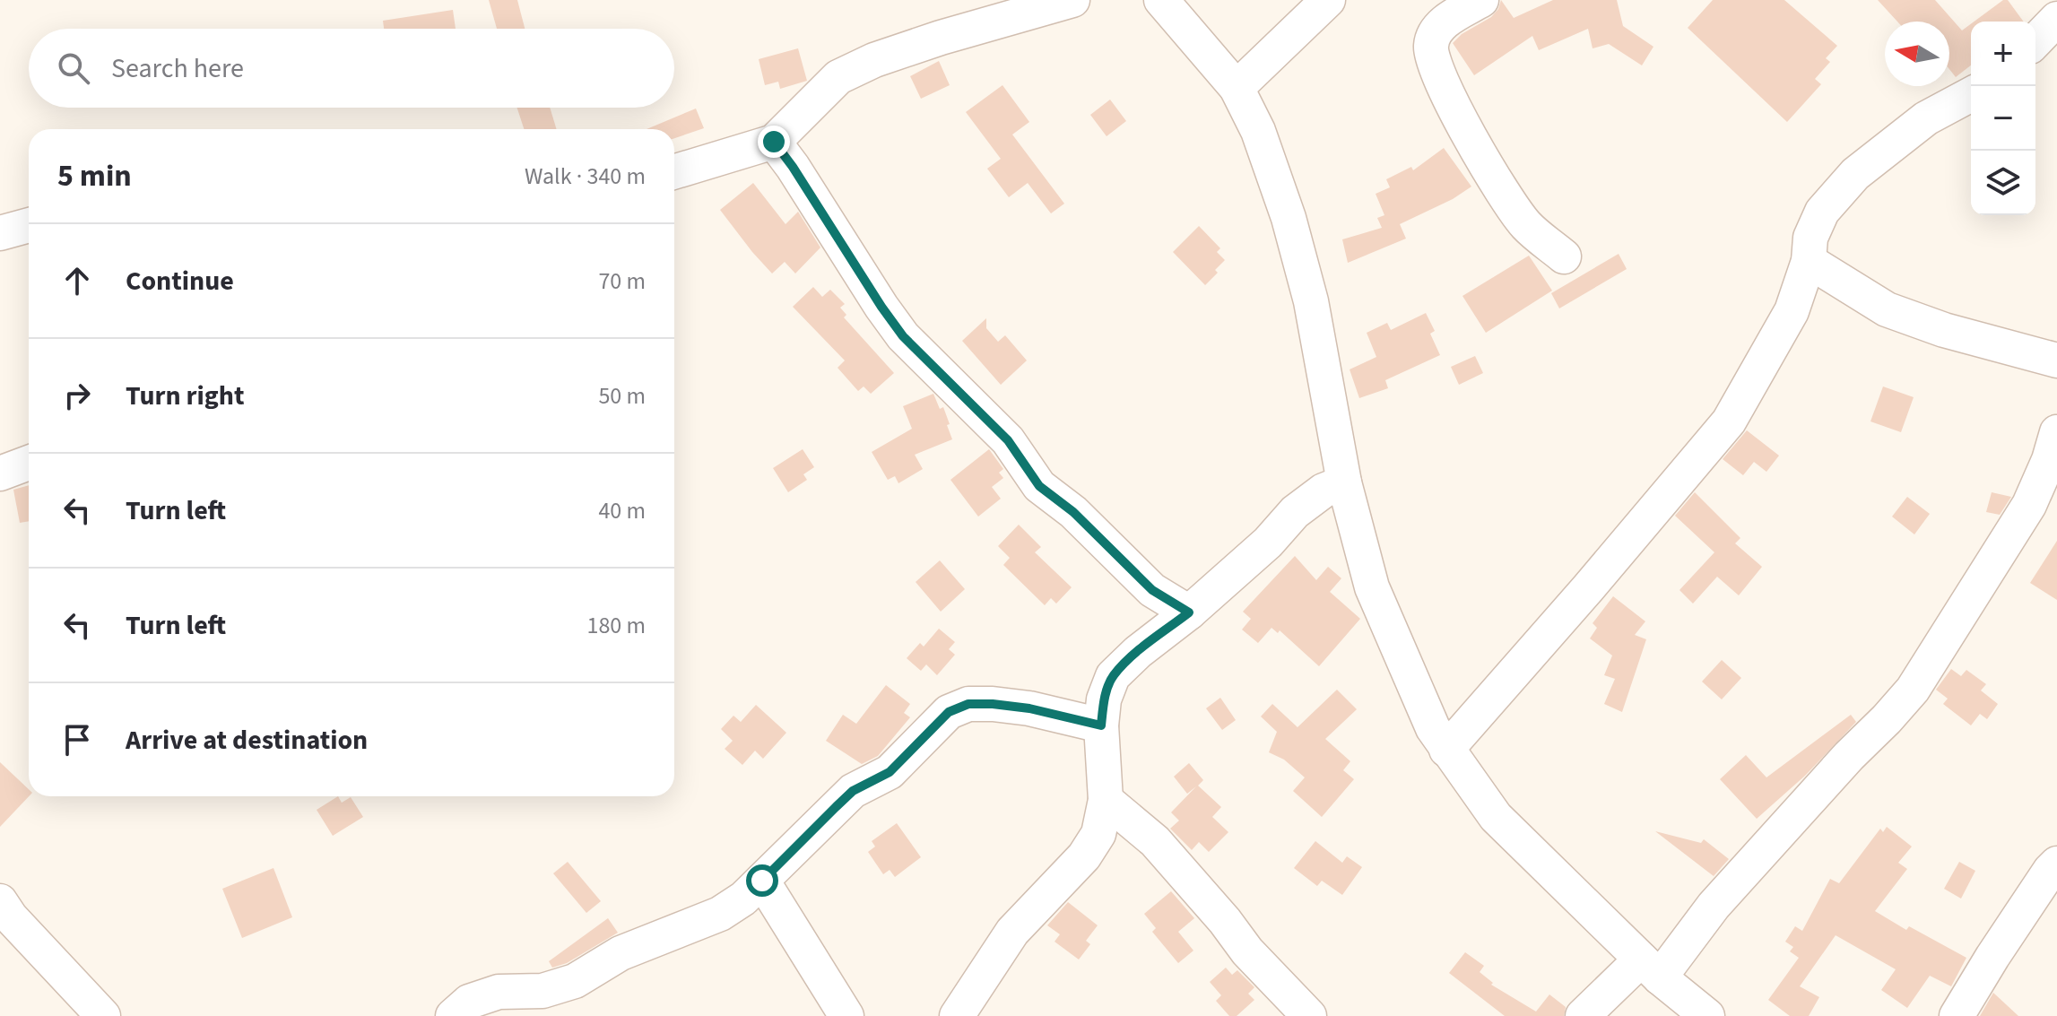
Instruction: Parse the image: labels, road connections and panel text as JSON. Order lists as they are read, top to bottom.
{
  "north": "left",
  "page": {
    "map_buttons": ["+", "−"],
    "search": "Search here",
    "heading": ["5 min", "Walk · 340 m"],
    "list": [
      ["Continue", "70 m"],
      ["Turn right", "50 m"],
      ["Turn left", "40 m"],
      ["Turn left", "180 m"],
      "Arrive at destination"
    ]
  }
}
